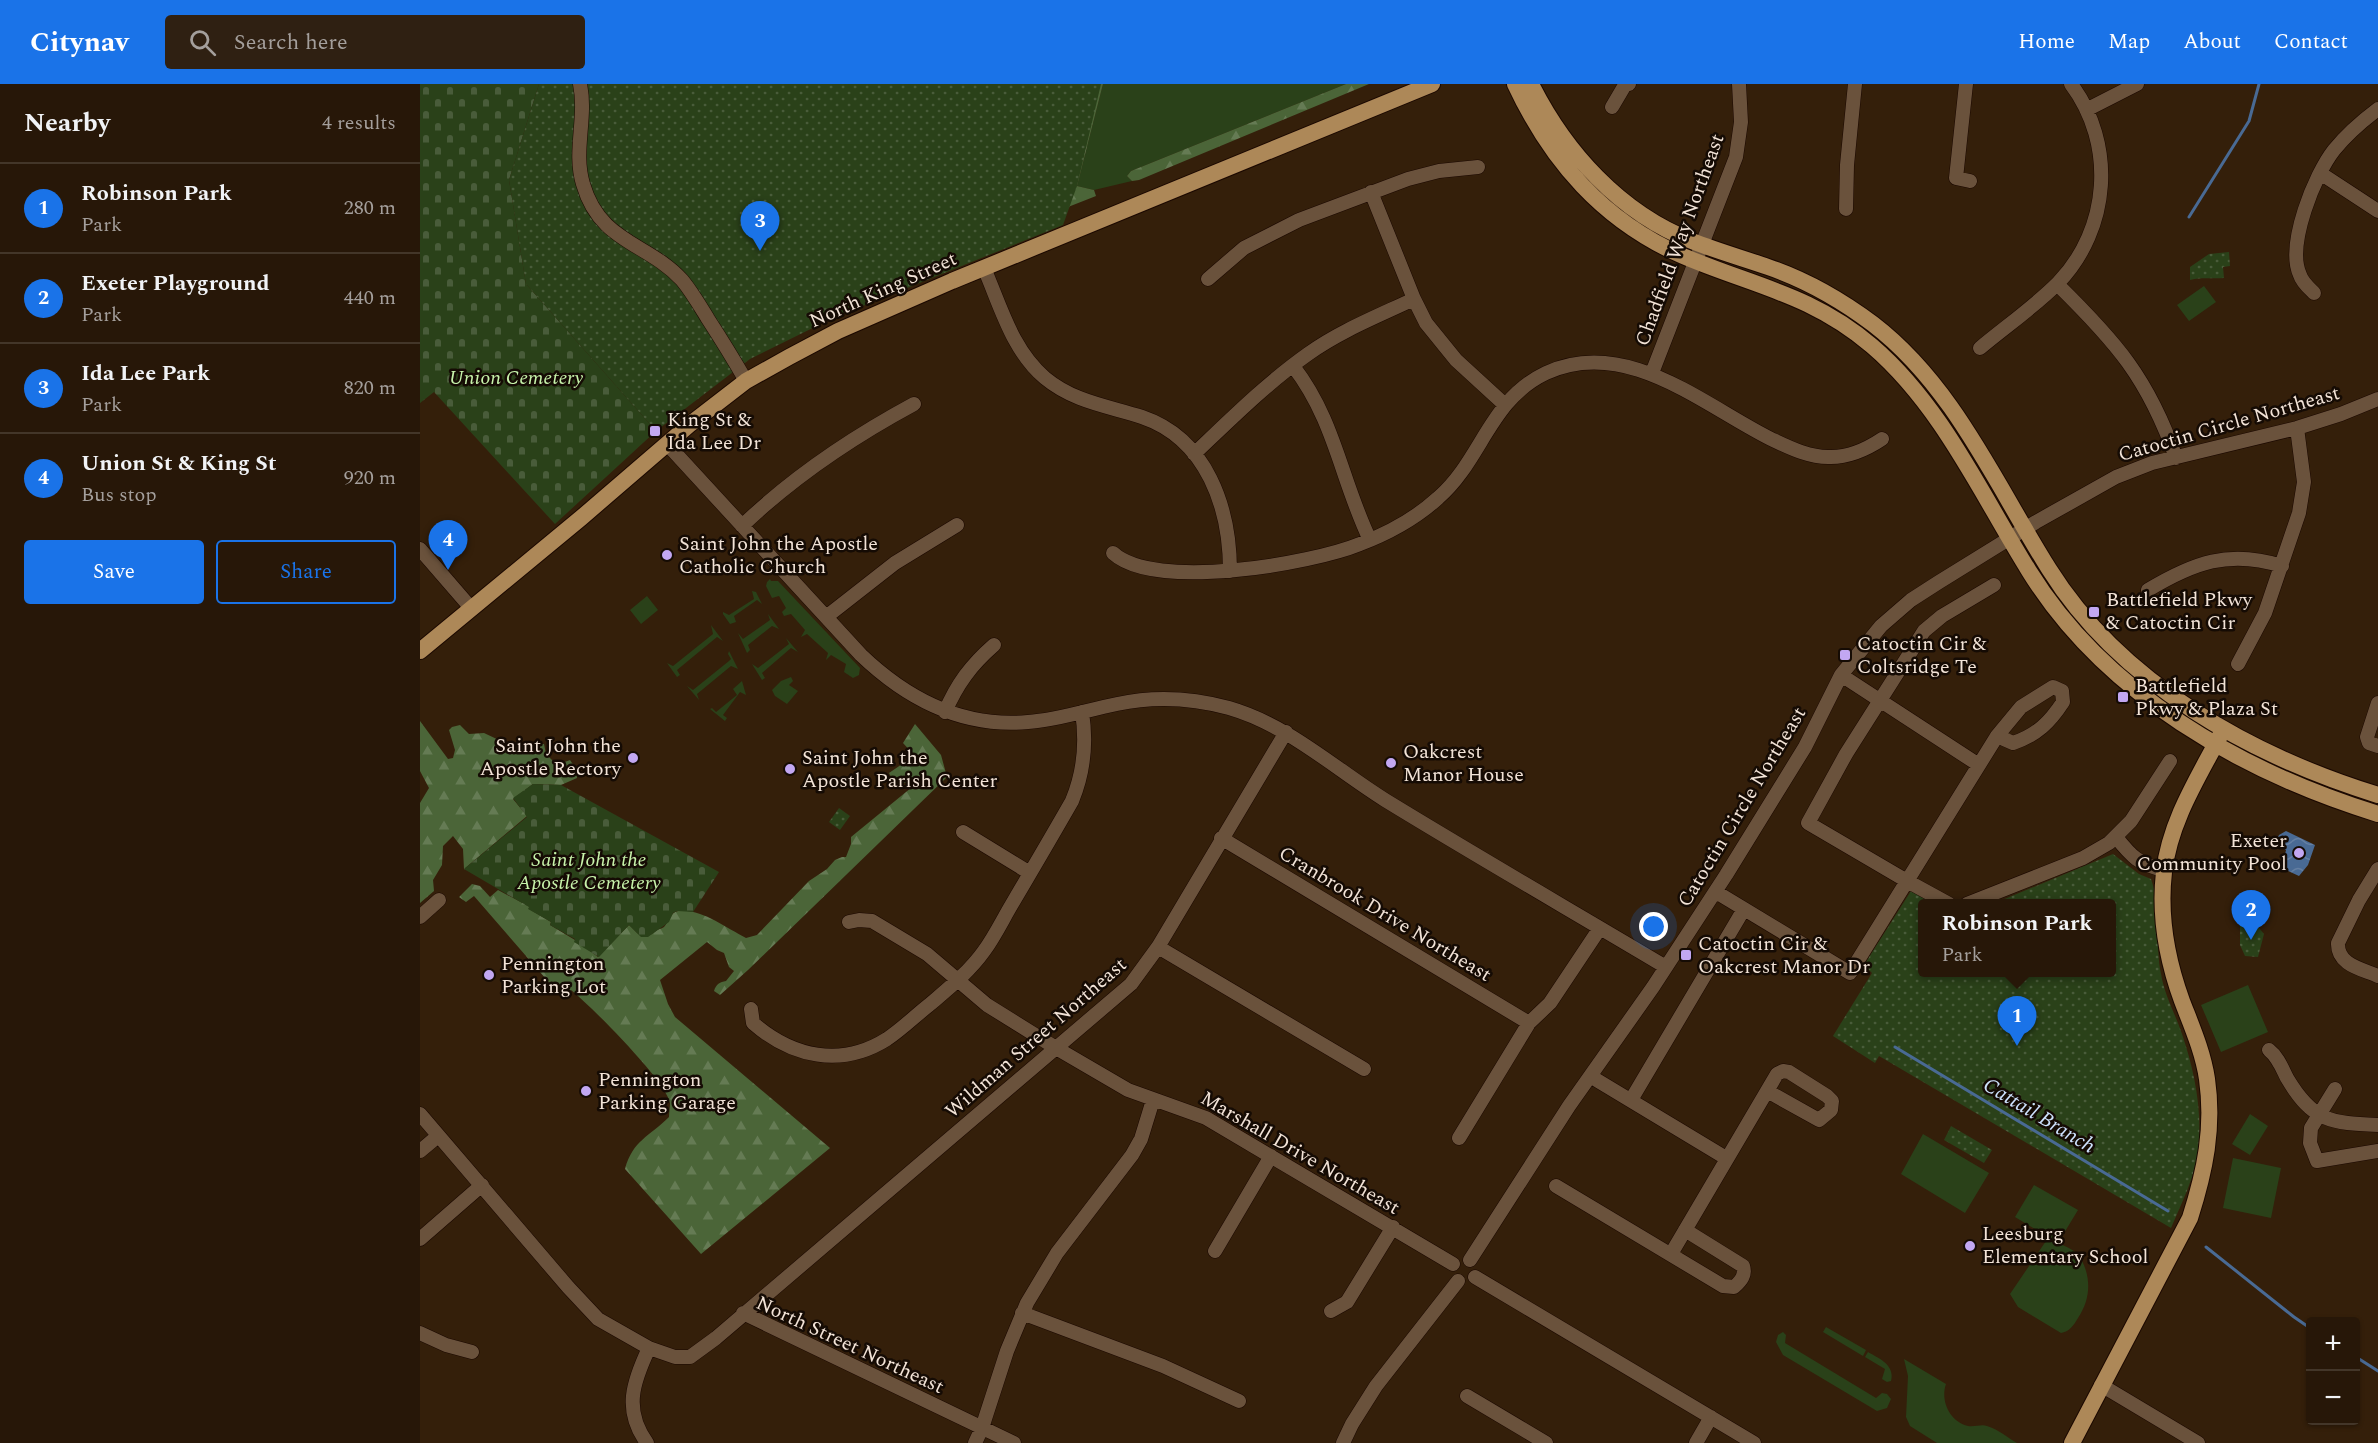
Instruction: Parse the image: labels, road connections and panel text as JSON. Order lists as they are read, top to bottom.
{
  "streets": {
    "main road": ["North King Street"],
    "street": [
      "Chadfield Way Northeast",
      "Catoctin Circle Northeast",
      "Cranbrook Drive Northeast",
      "Wildman Street Northeast",
      "Marshall Drive Northeast",
      "North Street Northeast"
    ]
  },
  "crossings": [
    ["Catoctin Circle Northeast", "Marshall Drive Northeast"],
    ["Cranbrook Drive Northeast", "Wildman Street Northeast"],
    ["Wildman Street Northeast", "Marshall Drive Northeast"],
    ["Wildman Street Northeast", "North Street Northeast"]
  ],
  "water": ["Cattail Branch"],
  "parks": ["Union Cemetery", "Saint John the Apostle Cemetery"],
  "places": {
    "transit": [
      "King St & Ida Lee Dr",
      "Battlefield Pkwy & Catoctin Cir",
      "Catoctin Cir & Coltsridge Te",
      "Battlefield Pkwy & Plaza St",
      "Catoctin Cir & Oakcrest Manor Dr"
    ],
    "other": [
      "Saint John the Apostle Catholic Church",
      "Saint John the Apostle Rectory",
      "Oakcrest Manor House",
      "Saint John the Apostle Parish Center",
      "Exeter Community Pool",
      "Pennington Parking Lot",
      "Pennington Parking Garage",
      "Leesburg Elementary School"
    ]
  },
  "page": {
    "header": "Citynav",
    "search": "Search here",
    "nav": [
      "Home",
      "Map",
      "About",
      "Contact"
    ],
    "heading": ["Nearby", "4 results"],
    "list": [
      {
        "mark": "1",
        "name": "Robinson Park",
        "note": "Park",
        "value": "280 m"
      },
      {
        "mark": "2",
        "name": "Exeter Playground",
        "note": "Park",
        "value": "440 m"
      },
      {
        "mark": "3",
        "name": "Ida Lee Park",
        "note": "Park",
        "value": "820 m"
      },
      {
        "mark": "4",
        "name": "Union St & King St",
        "note": "Bus stop",
        "value": "920 m"
      }
    ],
    "pins": [
      "3",
      "4",
      "2",
      "1"
    ],
    "buttons": ["Save", "Share"],
    "popup": ["Robinson Park", "Park"],
    "map_buttons": ["+", "−"]
  }
}
